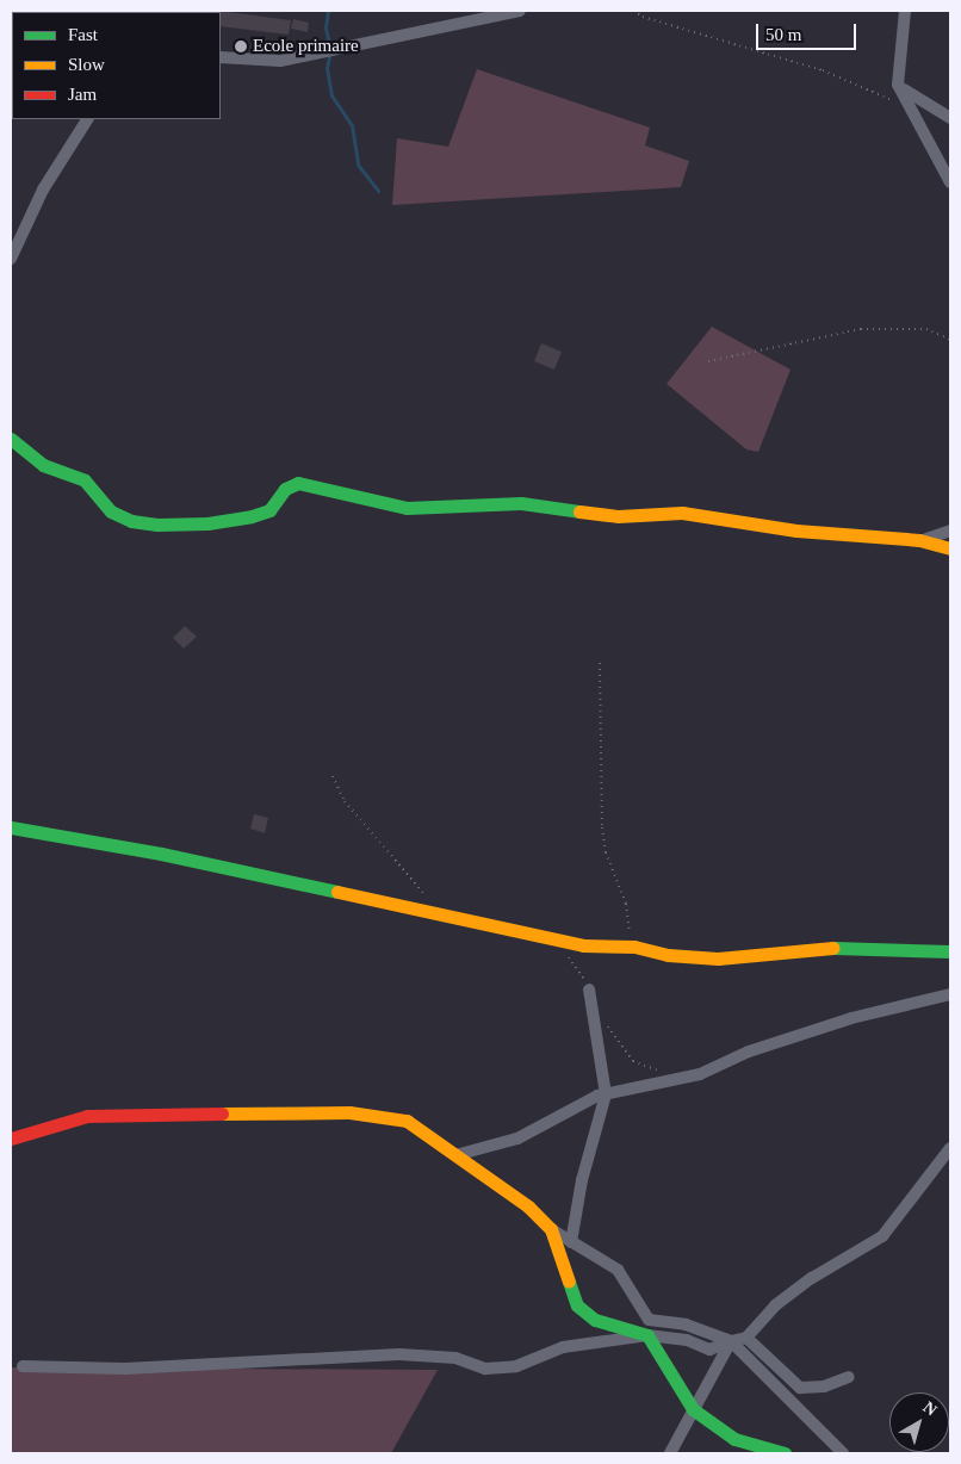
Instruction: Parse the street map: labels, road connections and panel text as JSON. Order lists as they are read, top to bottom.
{
  "places": ["Ecole primaire"],
  "legend": ["Fast", "Slow", "Jam"],
  "scale_bar": "50 m",
  "north": "top right"
}
